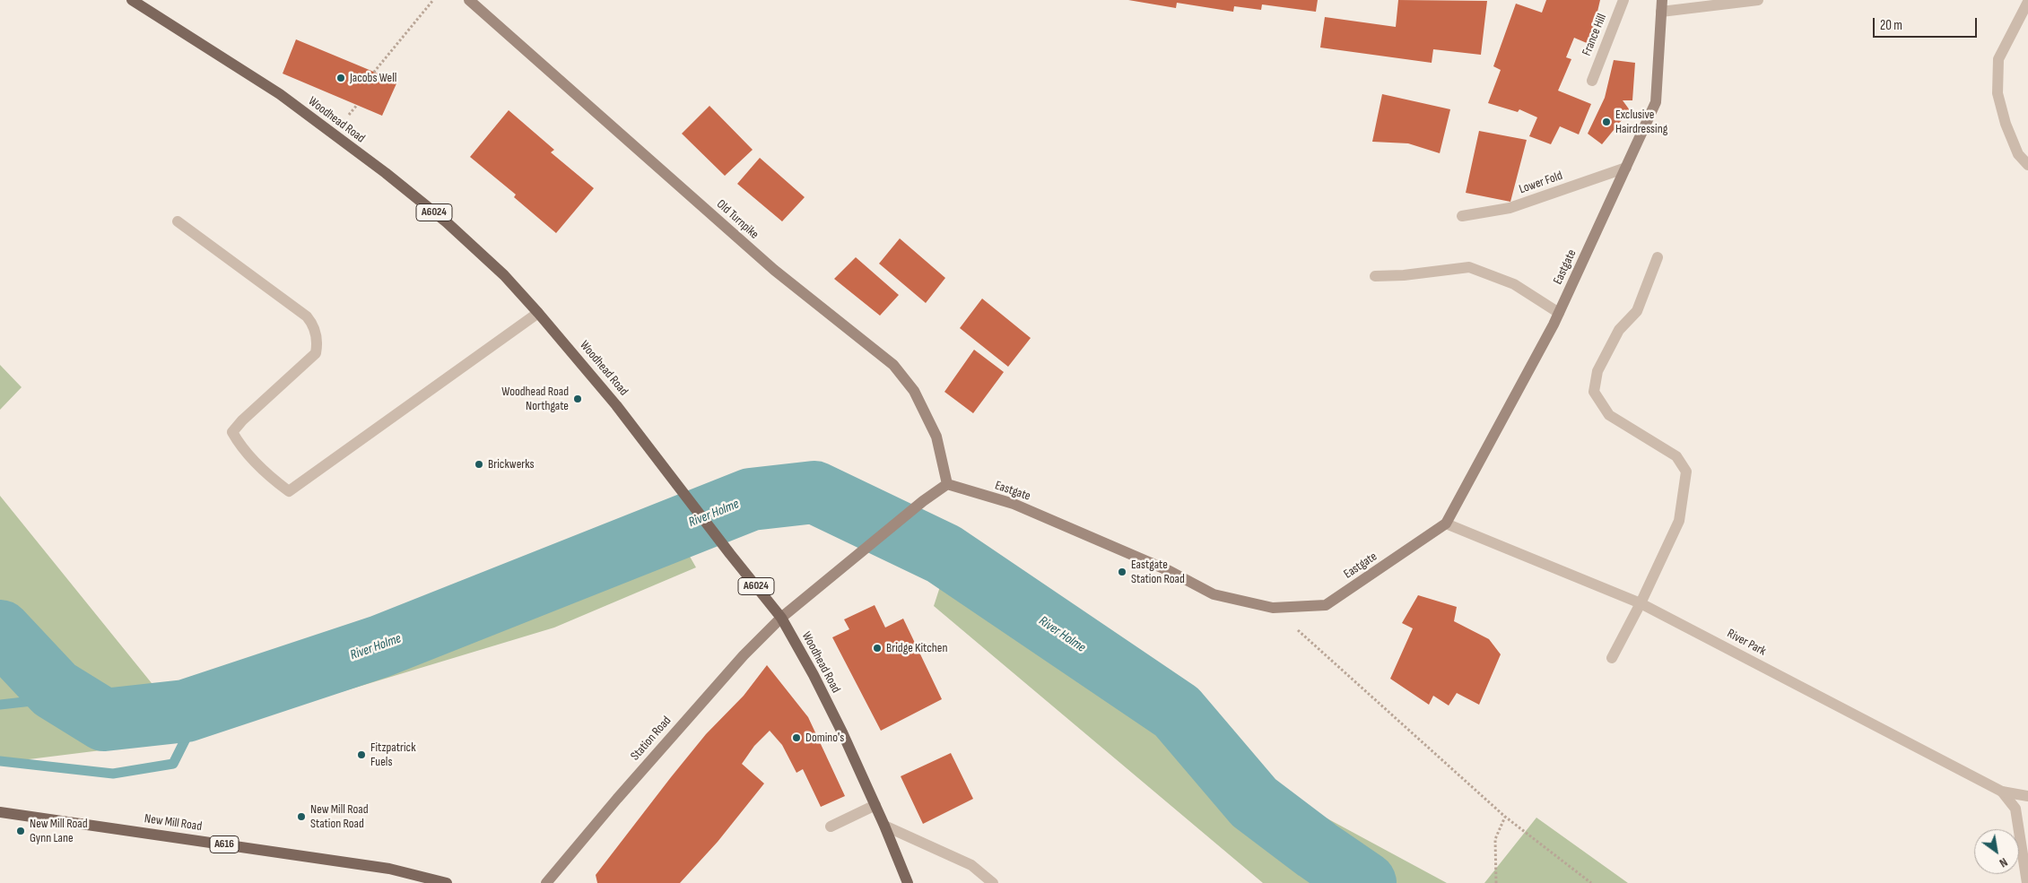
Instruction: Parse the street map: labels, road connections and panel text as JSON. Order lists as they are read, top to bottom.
{
  "streets": {
    "main road": [
      "Woodhead Road",
      "A6024",
      "New Mill Road",
      "A616"
    ],
    "street": [
      "France Hill",
      "Lower Fold",
      "Old Turnpike",
      "Eastgate",
      "River Park",
      "Station Road"
    ]
  },
  "crossings": [
    ["Woodhead Road", "Station Road"],
    ["Lower Fold", "Eastgate"],
    ["Old Turnpike", "Eastgate"],
    ["Eastgate", "River Park"]
  ],
  "water": ["River Holme"],
  "places": [
    "Jacobs Well",
    "Exclusive Hairdressing",
    "Woodhead Road Northgate",
    "Brickwerks",
    "Eastgate Station Road",
    "Bridge Kitchen",
    "Domino's",
    "Fitzpatrick Fuels",
    "New Mill Road Station Road",
    "New Mill Road Gynn Lane"
  ],
  "scale_bar": "20 m",
  "north": "bottom right"
}
